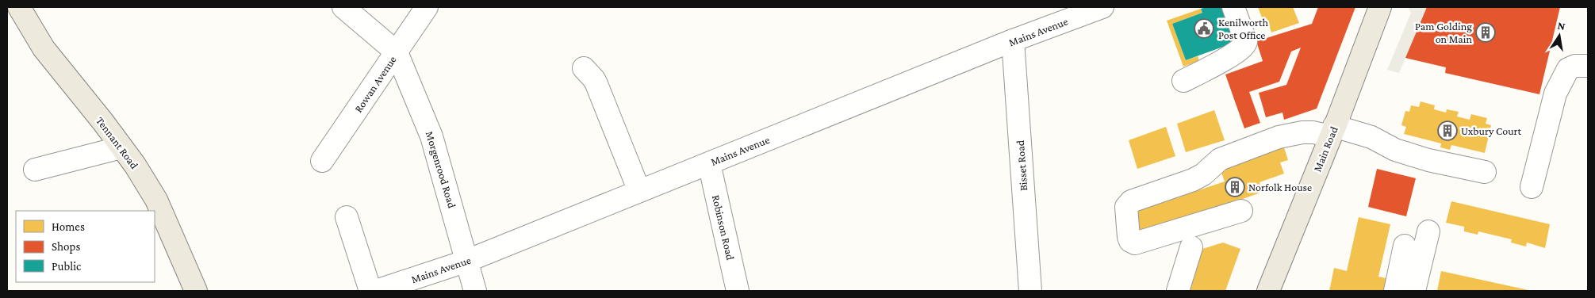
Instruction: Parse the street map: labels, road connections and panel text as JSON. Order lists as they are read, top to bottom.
{
  "streets": {
    "main road": ["Tennant Road", "Main Road"],
    "street": [
      "Mains Avenue",
      "Rowan Avenue",
      "Bisset Road",
      "Morgenrood Road",
      "Robinson Road"
    ]
  },
  "crossings": [
    ["Mains Avenue", "Bisset Road"],
    ["Mains Avenue", "Morgenrood Road"],
    ["Mains Avenue", "Robinson Road"],
    ["Rowan Avenue", "Morgenrood Road"]
  ],
  "places": {
    "public building": ["Kenilworth Post Office"],
    "building": ["Pam Golding on Main", "Uxbury Court", "Norfolk House"]
  },
  "legend": ["Homes", "Shops", "Public"],
  "north": "top"
}
